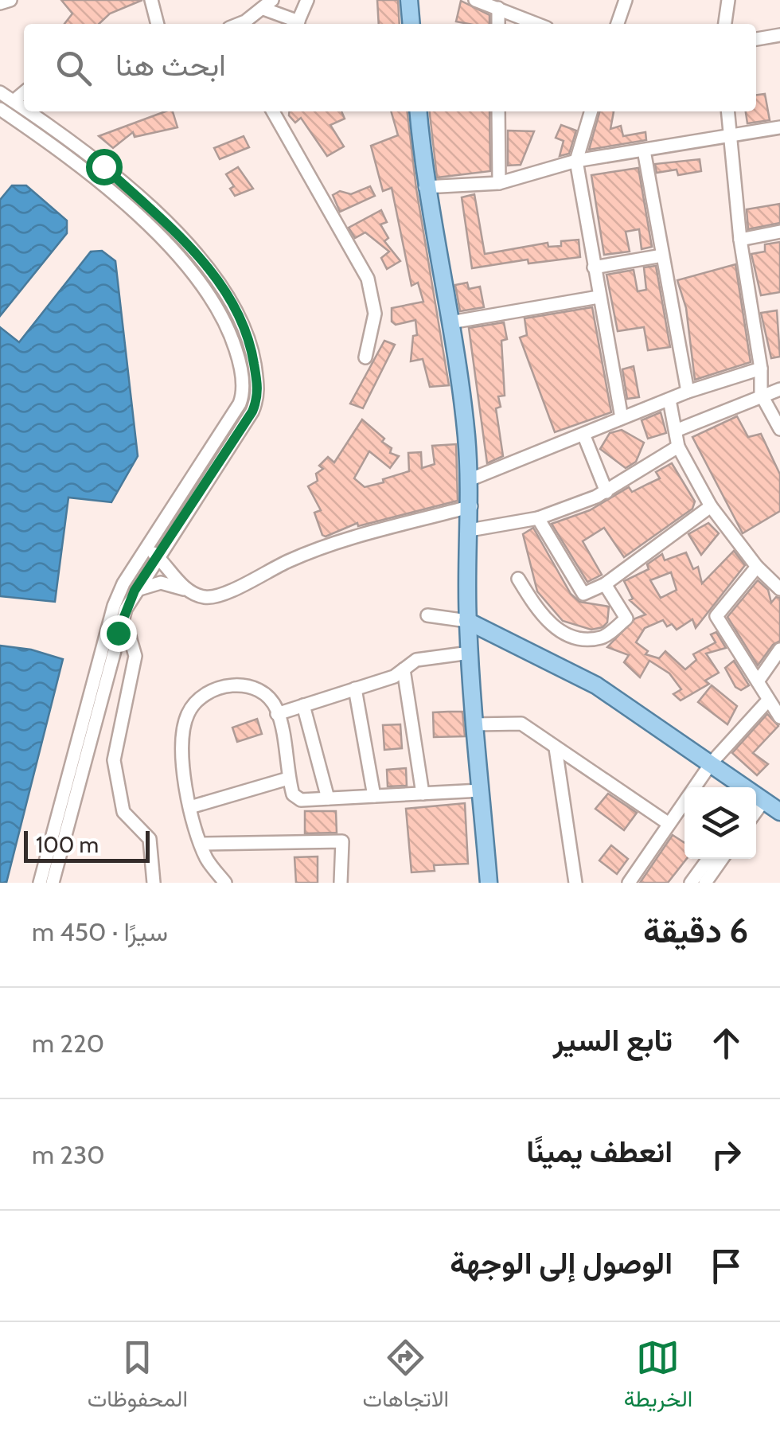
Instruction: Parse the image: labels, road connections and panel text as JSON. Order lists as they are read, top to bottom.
{
  "scale_bar": "100 m",
  "page": {
    "search": "ابحث هنا",
    "scale": "100 m",
    "heading": ["6 دقيقة", "سيرًا · 450 m"],
    "list": [
      ["تابع السير", "220 m"],
      ["انعطف يمينًا", "230 m"],
      "الوصول إلى الوجهة"
    ],
    "nav": ["الخريطة", "الاتجاهات", "المحفوظات"]
  }
}
